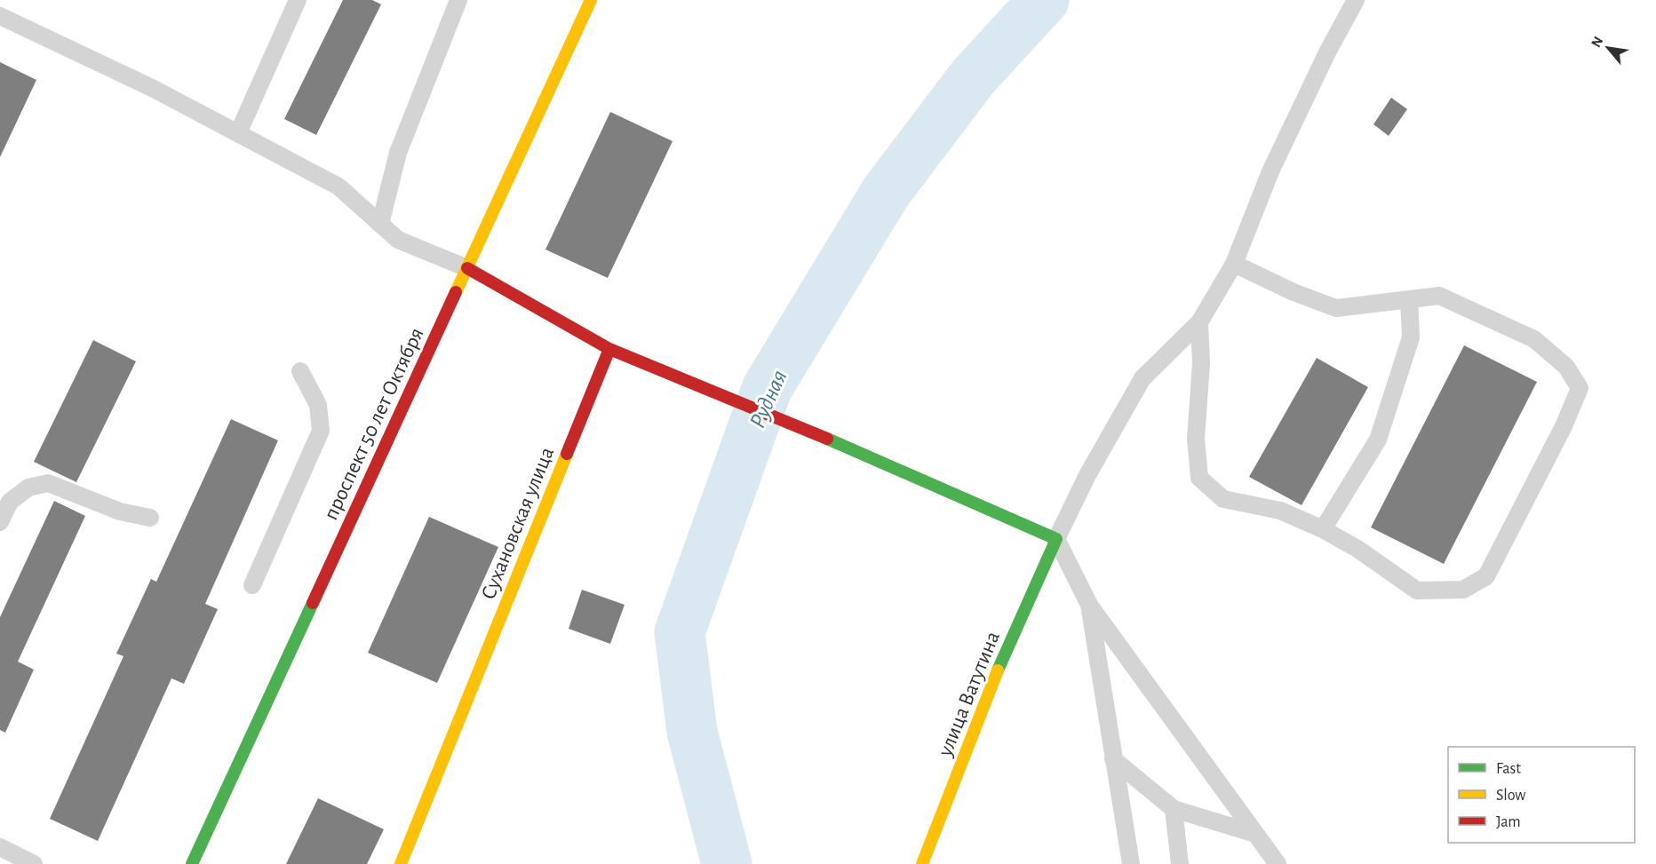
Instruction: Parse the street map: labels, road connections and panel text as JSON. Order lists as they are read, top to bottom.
{
  "streets": {
    "street": ["проспект 50 лет Октября", "Сухановская улица", "улица Ватутина"]
  },
  "water": ["Рудная"],
  "legend": ["Fast", "Slow", "Jam"],
  "north": "top left"
}
